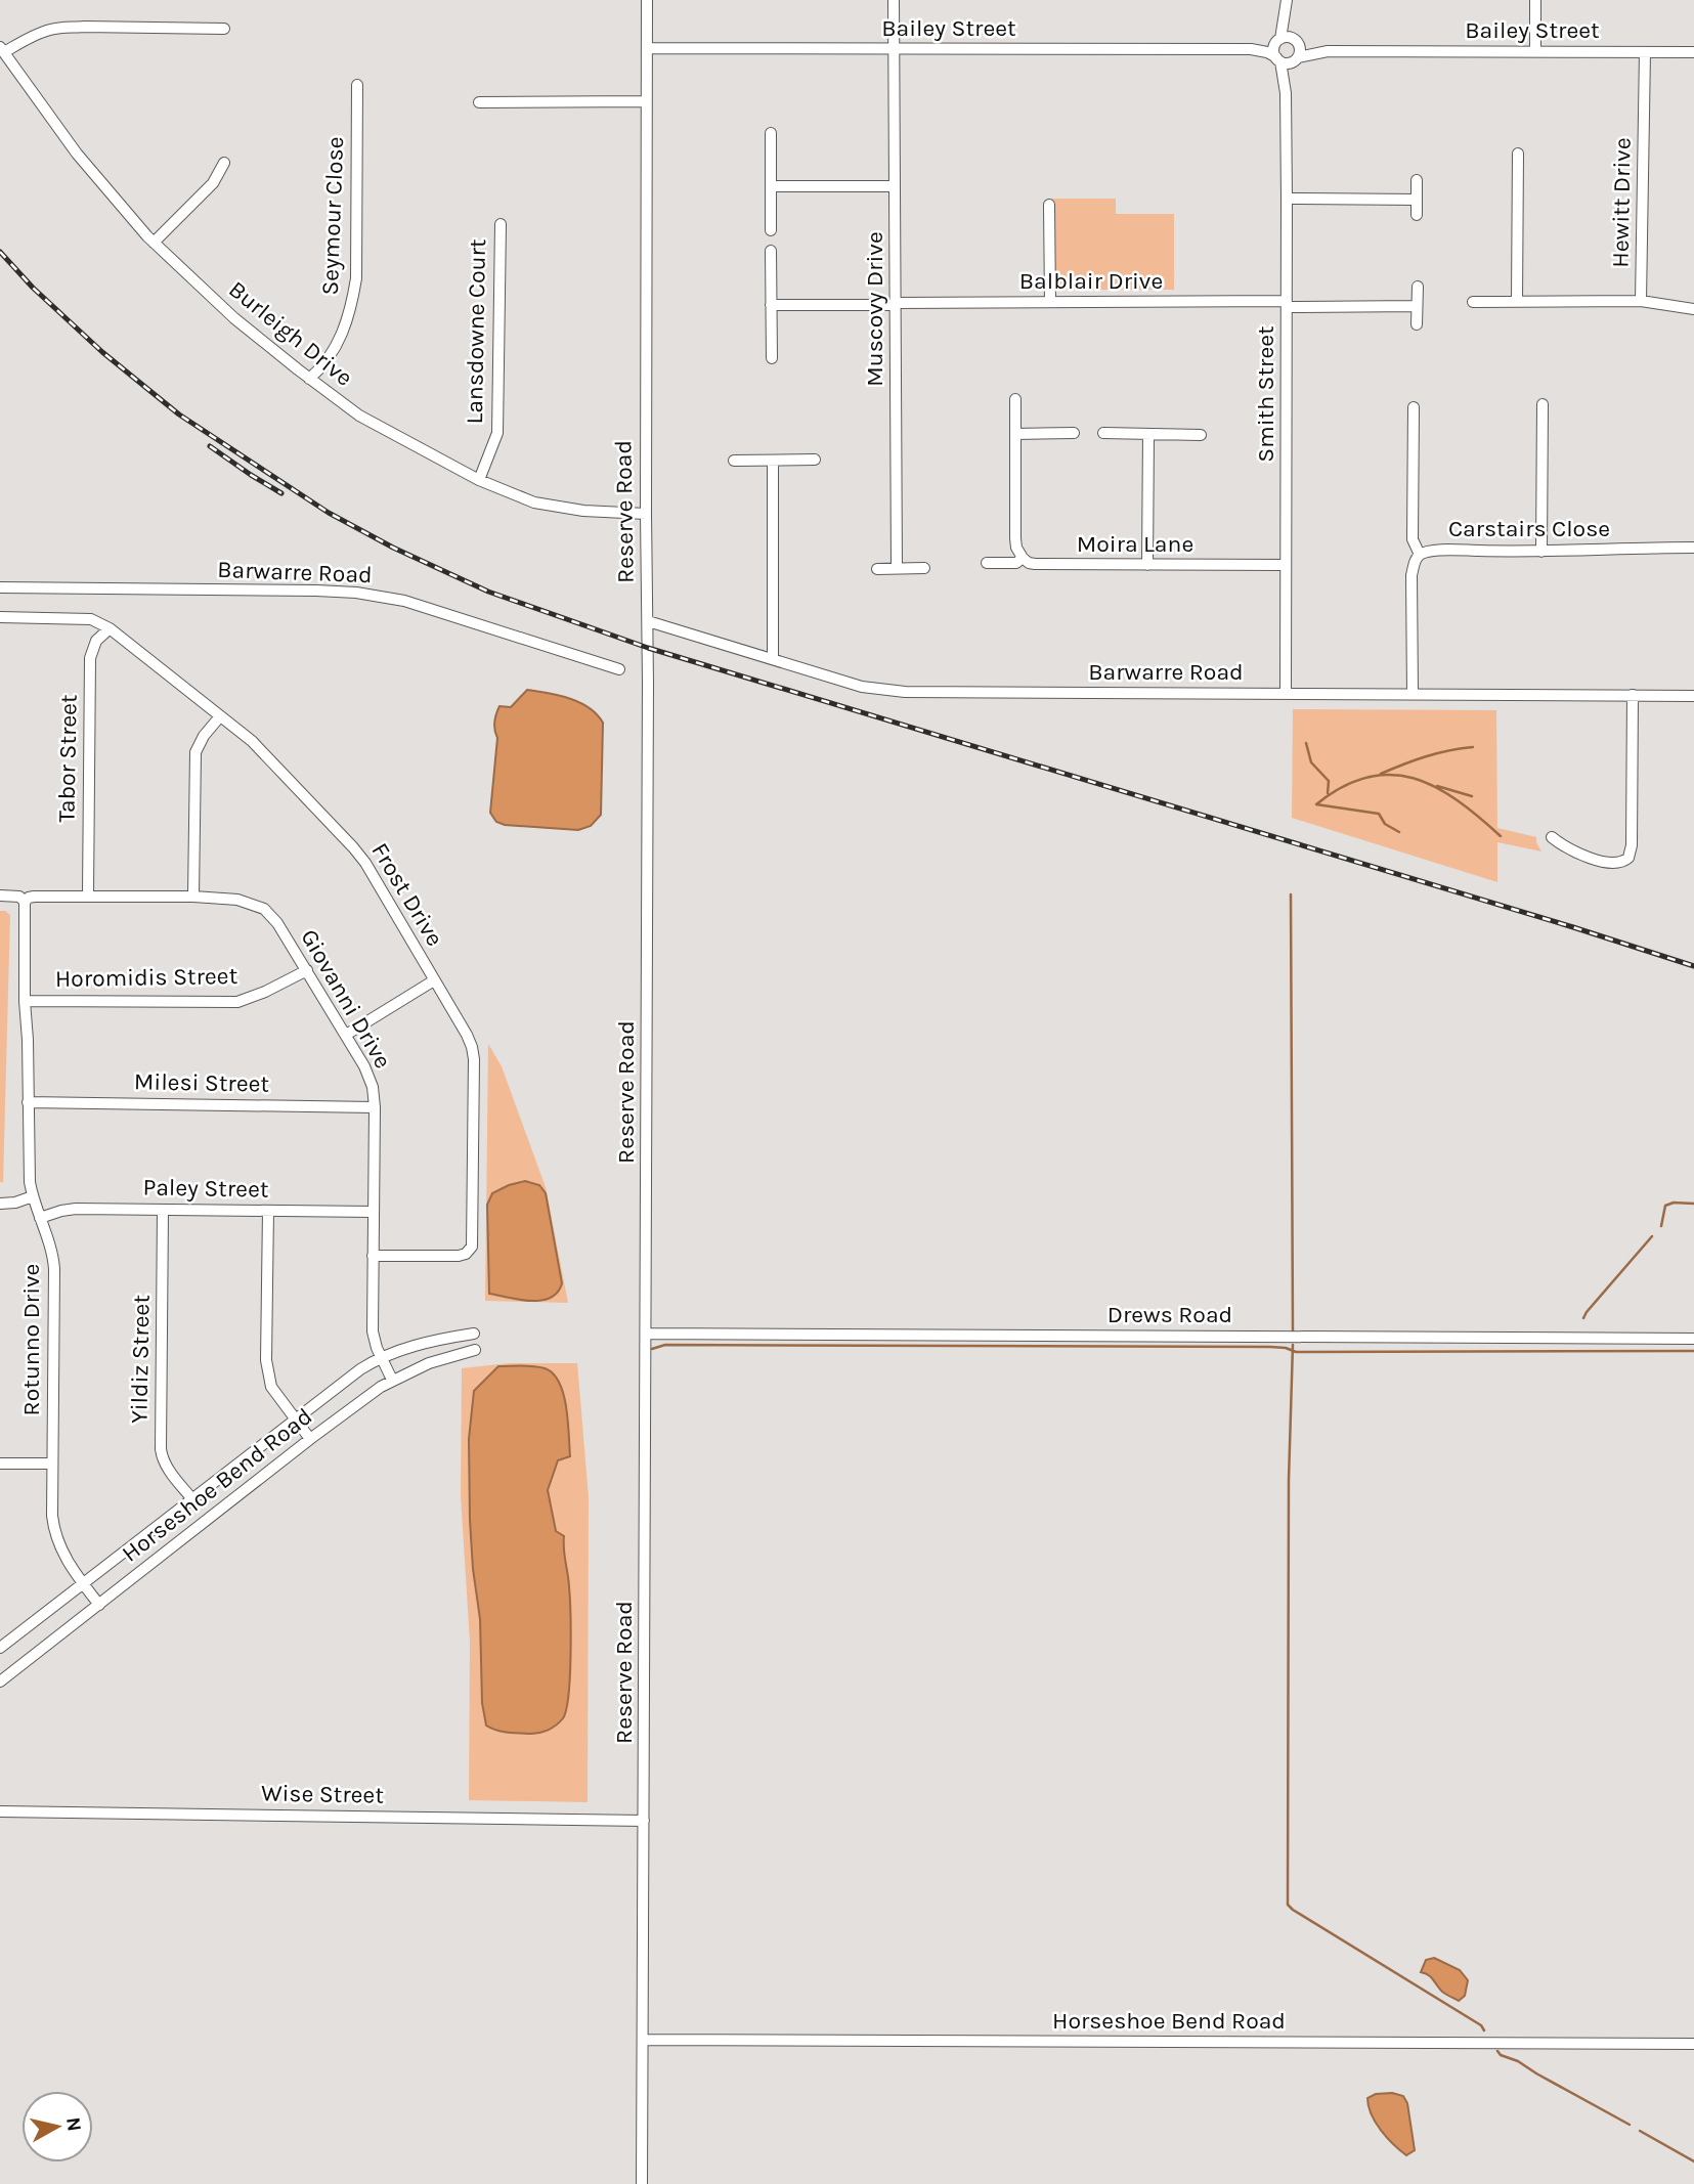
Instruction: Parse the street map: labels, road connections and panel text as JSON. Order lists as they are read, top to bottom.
{
  "streets": {
    "street": [
      "Bailey Street",
      "Hewitt Drive",
      "Seymour Close",
      "Balblair Drive",
      "Muscovy Drive",
      "Lansdowne Court",
      "Burleigh Drive",
      "Smith Street",
      "Reserve Road",
      "Carstairs Close",
      "Moira Lane",
      "Barwarre Road",
      "Tabor Street",
      "Frost Drive",
      "Horomidis Street",
      "Giovanni Drive",
      "Milesi Street",
      "Paley Street",
      "Drews Road",
      "Rotunno Drive",
      "Yildiz Street",
      "Horseshoe Bend Road",
      "Wise Street"
    ]
  },
  "crossings": [
    ["Bailey Street", "Hewitt Drive"],
    ["Bailey Street", "Muscovy Drive"],
    ["Bailey Street", "Smith Street"],
    ["Bailey Street", "Reserve Road"],
    ["Seymour Close", "Burleigh Drive"],
    ["Balblair Drive", "Muscovy Drive"],
    ["Balblair Drive", "Smith Street"],
    ["Lansdowne Court", "Burleigh Drive"],
    ["Burleigh Drive", "Reserve Road"],
    ["Smith Street", "Moira Lane"],
    ["Smith Street", "Barwarre Road"],
    ["Reserve Road", "Barwarre Road"],
    ["Reserve Road", "Drews Road"],
    ["Reserve Road", "Horseshoe Bend Road"],
    ["Reserve Road", "Wise Street"],
    ["Carstairs Close", "Barwarre Road"],
    ["Tabor Street", "Frost Drive"],
    ["Tabor Street", "Giovanni Drive"],
    ["Frost Drive", "Giovanni Drive"],
    ["Horomidis Street", "Giovanni Drive"],
    ["Horomidis Street", "Rotunno Drive"],
    ["Giovanni Drive", "Milesi Street"],
    ["Giovanni Drive", "Paley Street"],
    ["Giovanni Drive", "Rotunno Drive"],
    ["Giovanni Drive", "Horseshoe Bend Road"],
    ["Milesi Street", "Rotunno Drive"],
    ["Paley Street", "Rotunno Drive"],
    ["Paley Street", "Yildiz Street"],
    ["Rotunno Drive", "Horseshoe Bend Road"],
    ["Yildiz Street", "Horseshoe Bend Road"]
  ],
  "north": "right"
}
